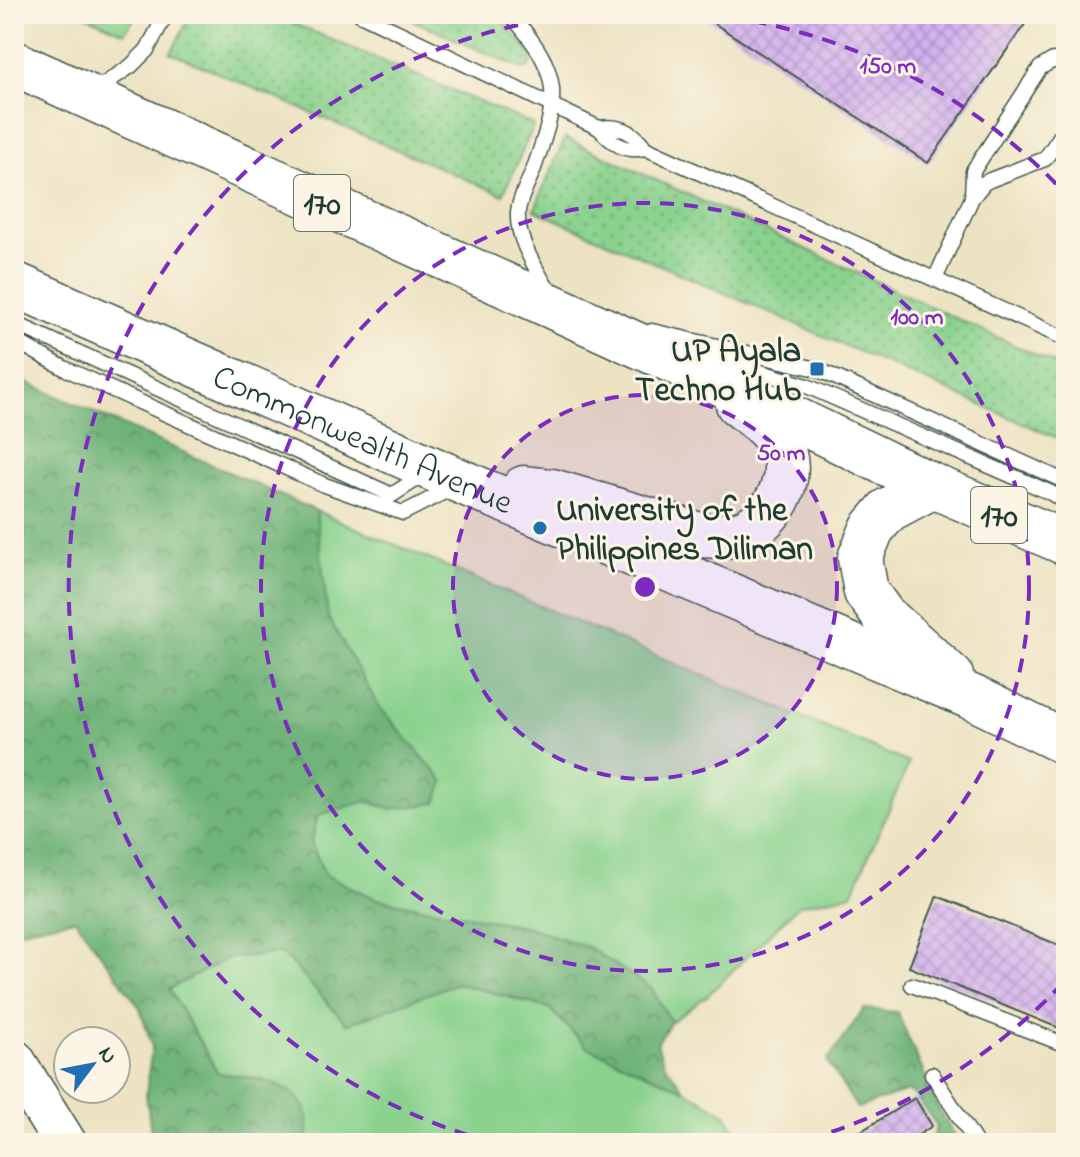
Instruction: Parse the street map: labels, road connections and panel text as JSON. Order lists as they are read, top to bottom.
{
  "streets": {
    "main road": ["170", "Commonwealth Avenue"]
  },
  "places": {
    "transit": ["UP Ayala Techno Hub"],
    "other": ["University of the Philippines Diliman"]
  },
  "north": "top right",
  "rings": ["150 m", "100 m", "50 m"]
}
